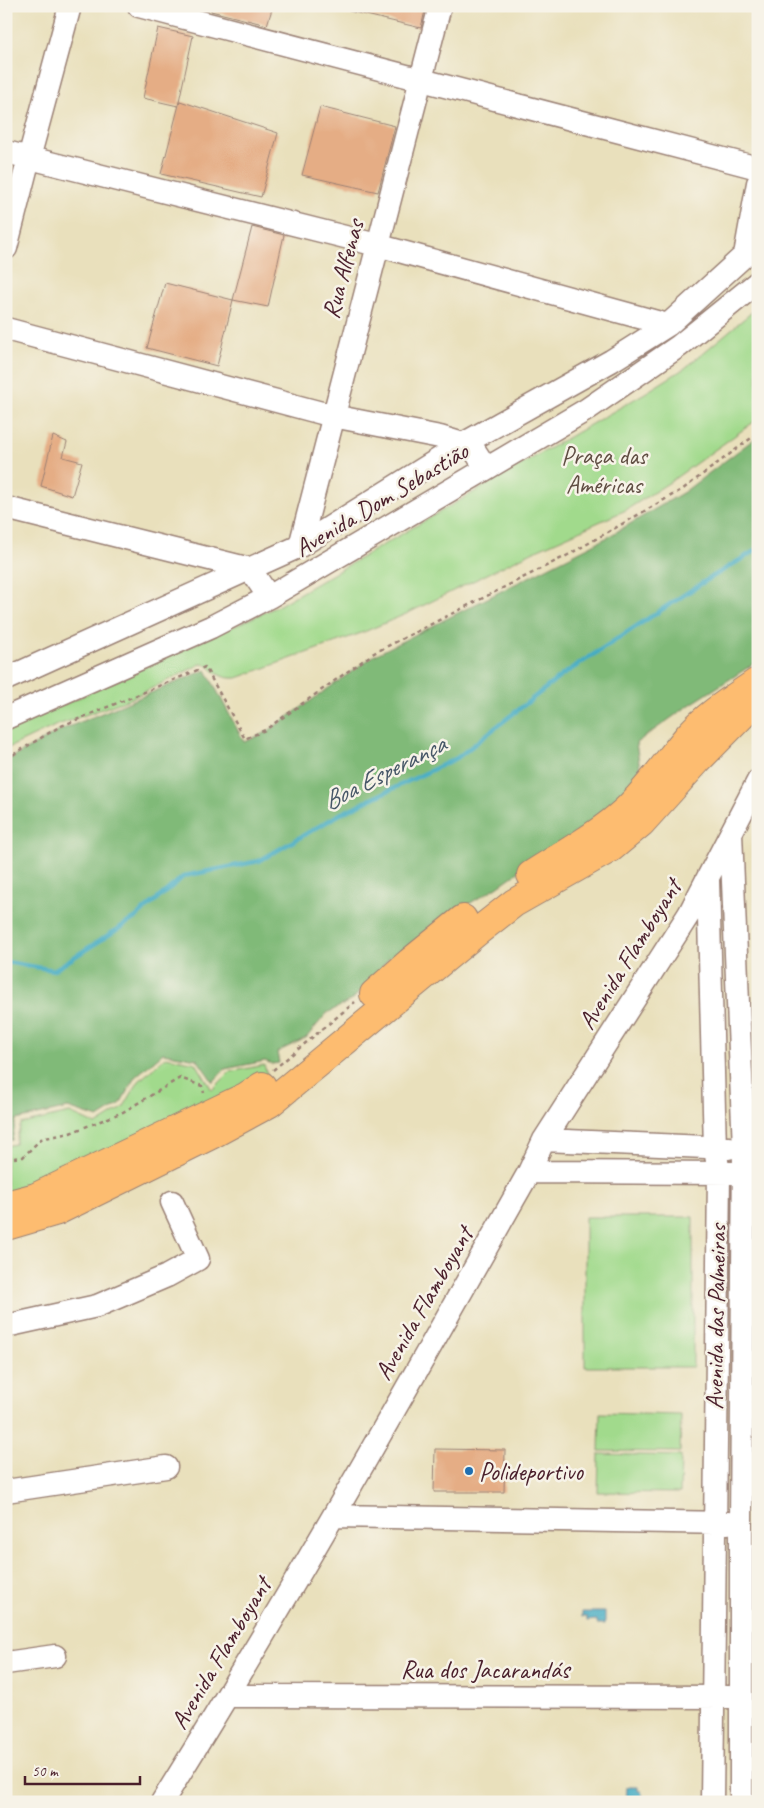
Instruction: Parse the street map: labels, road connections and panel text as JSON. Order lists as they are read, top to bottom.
{
  "streets": {
    "street": [
      "Rua Alfenas",
      "Avenida Dom Sebastião",
      "Avenida Flamboyant",
      "Avenida das Palmeiras",
      "Rua dos Jacarandás"
    ]
  },
  "crossings": [
    ["Rua Alfenas", "Avenida Dom Sebastião"],
    ["Avenida Flamboyant", "Avenida das Palmeiras"],
    ["Avenida Flamboyant", "Rua dos Jacarandás"],
    ["Avenida das Palmeiras", "Rua dos Jacarandás"]
  ],
  "water": ["Boa Esperança"],
  "parks": ["Praça das Américas"],
  "places": ["Polideportivo"],
  "scale_bar": "50 m"
}
